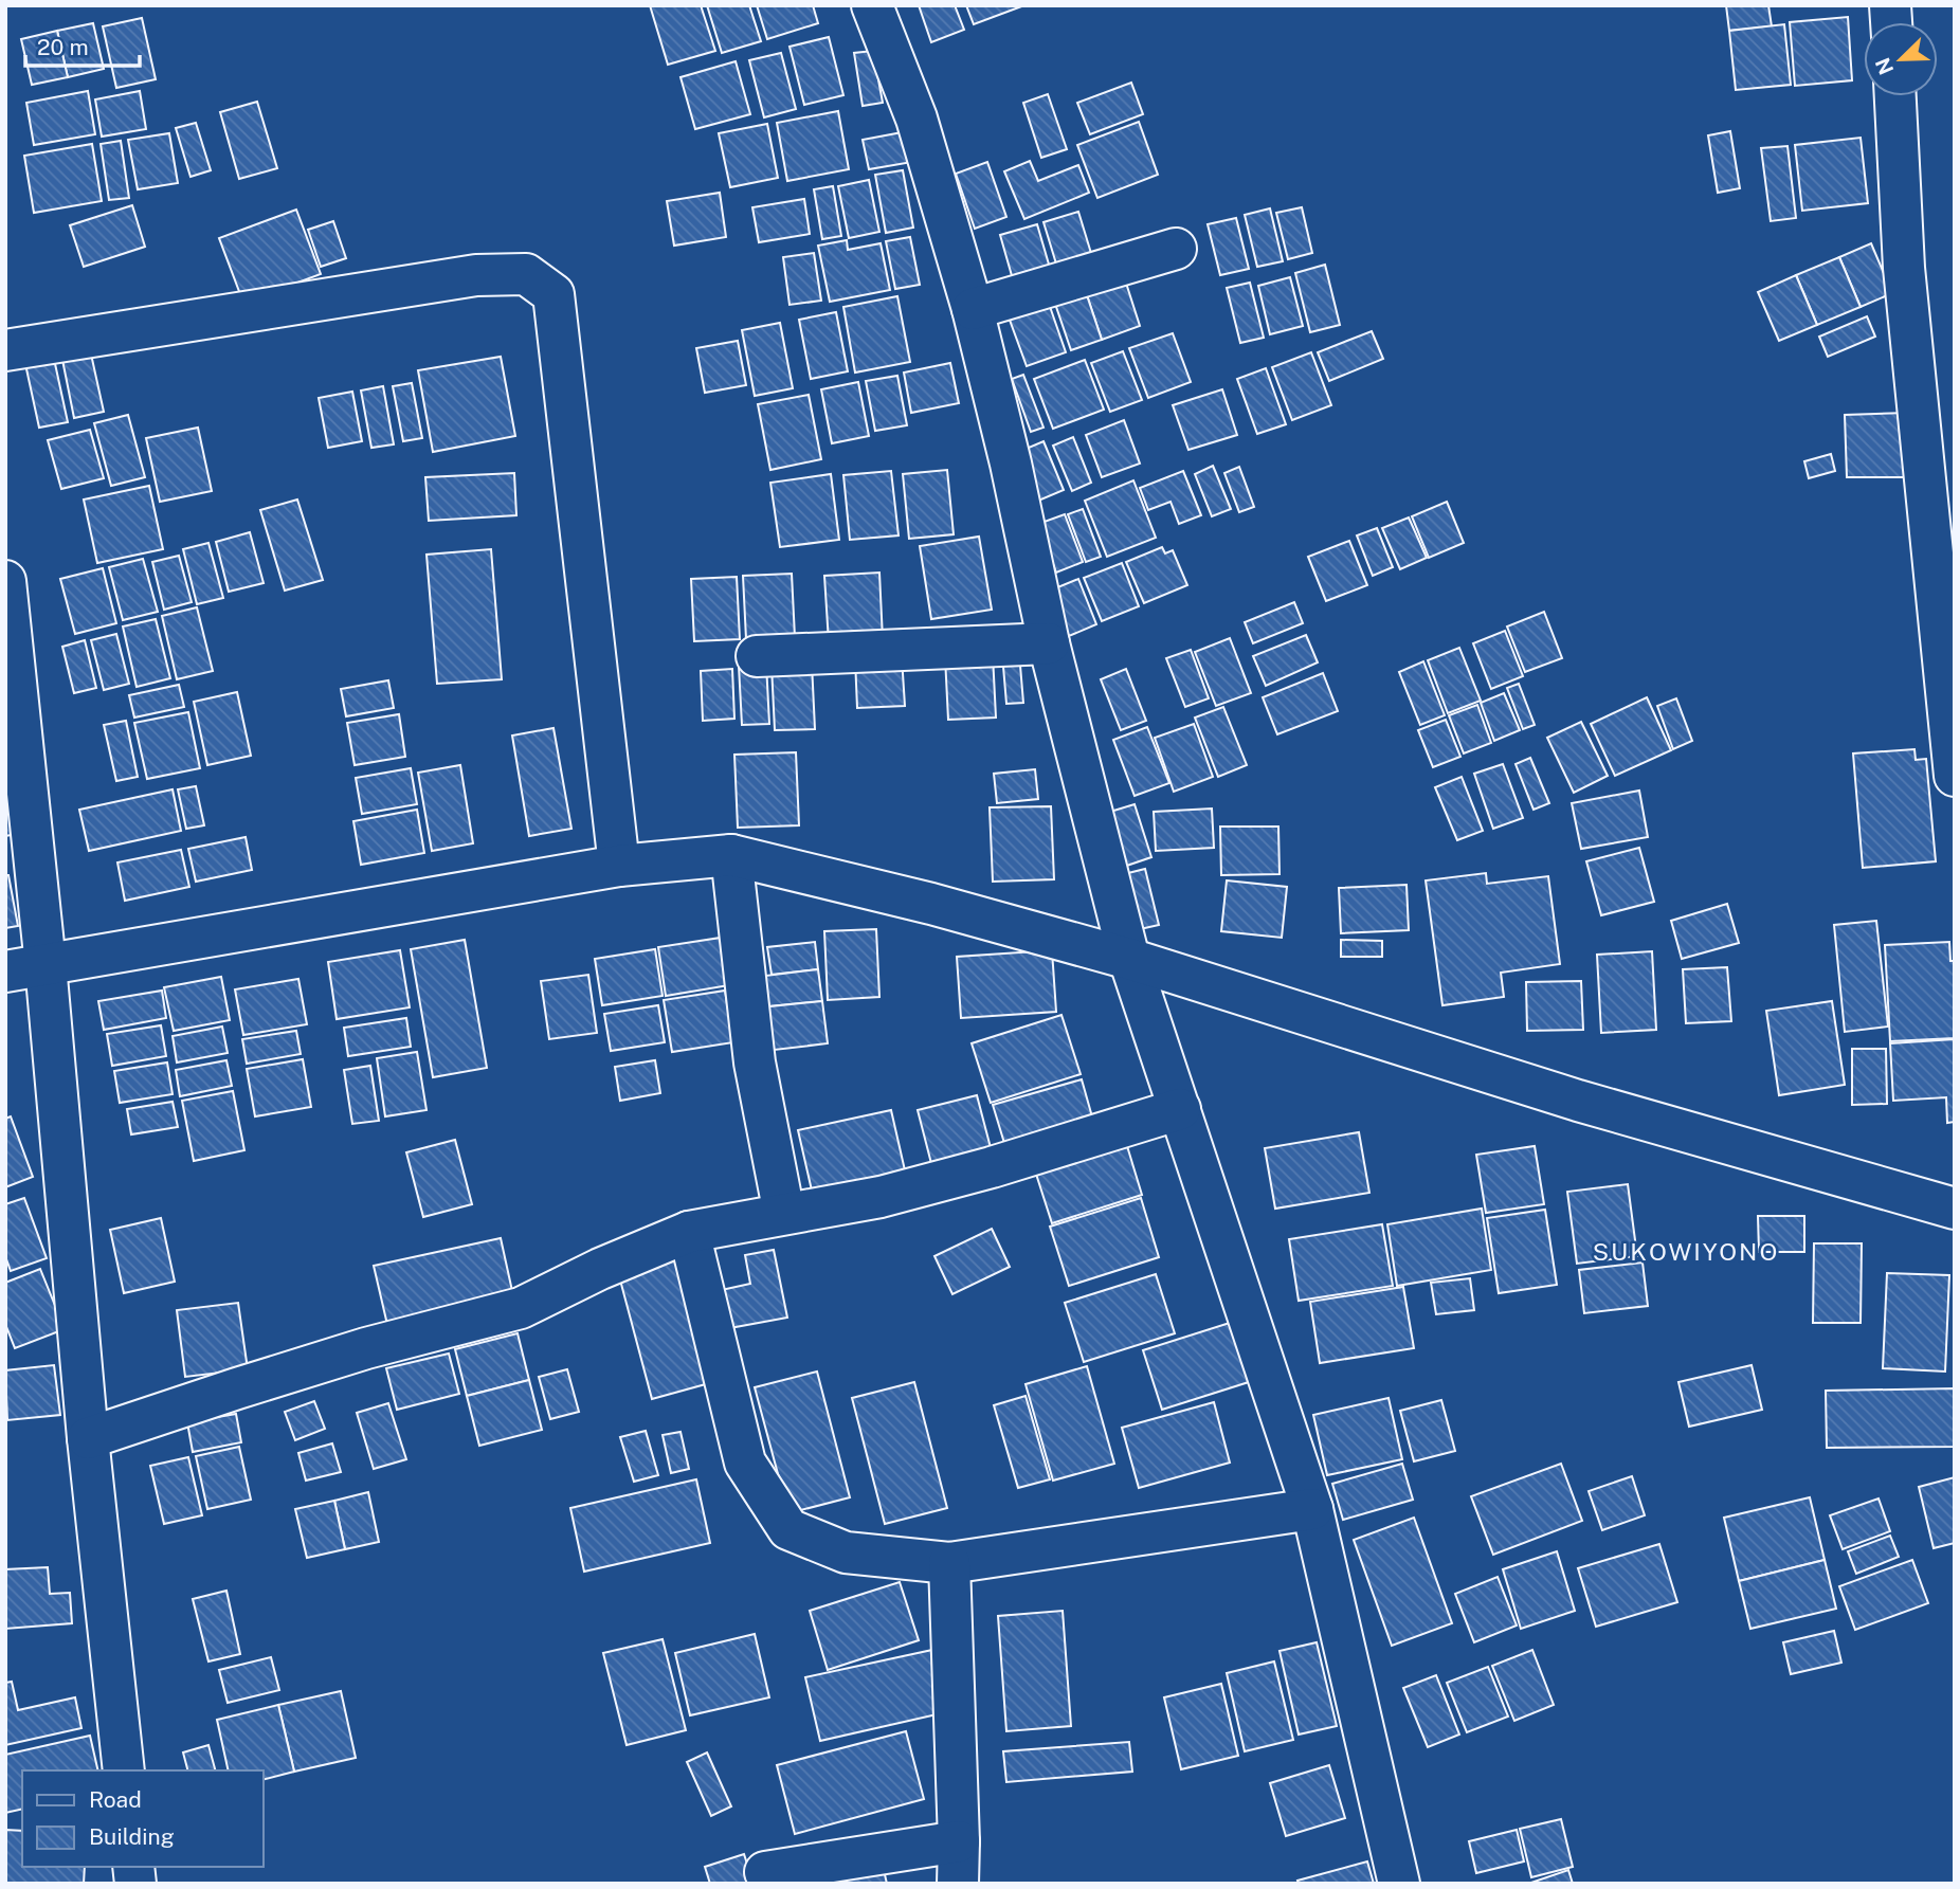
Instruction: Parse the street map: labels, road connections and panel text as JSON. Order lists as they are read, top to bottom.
{
  "districts": ["SUKOWIYONO"],
  "legend": ["Road", "Building"],
  "scale_bar": "20 m",
  "north": "bottom left"
}
